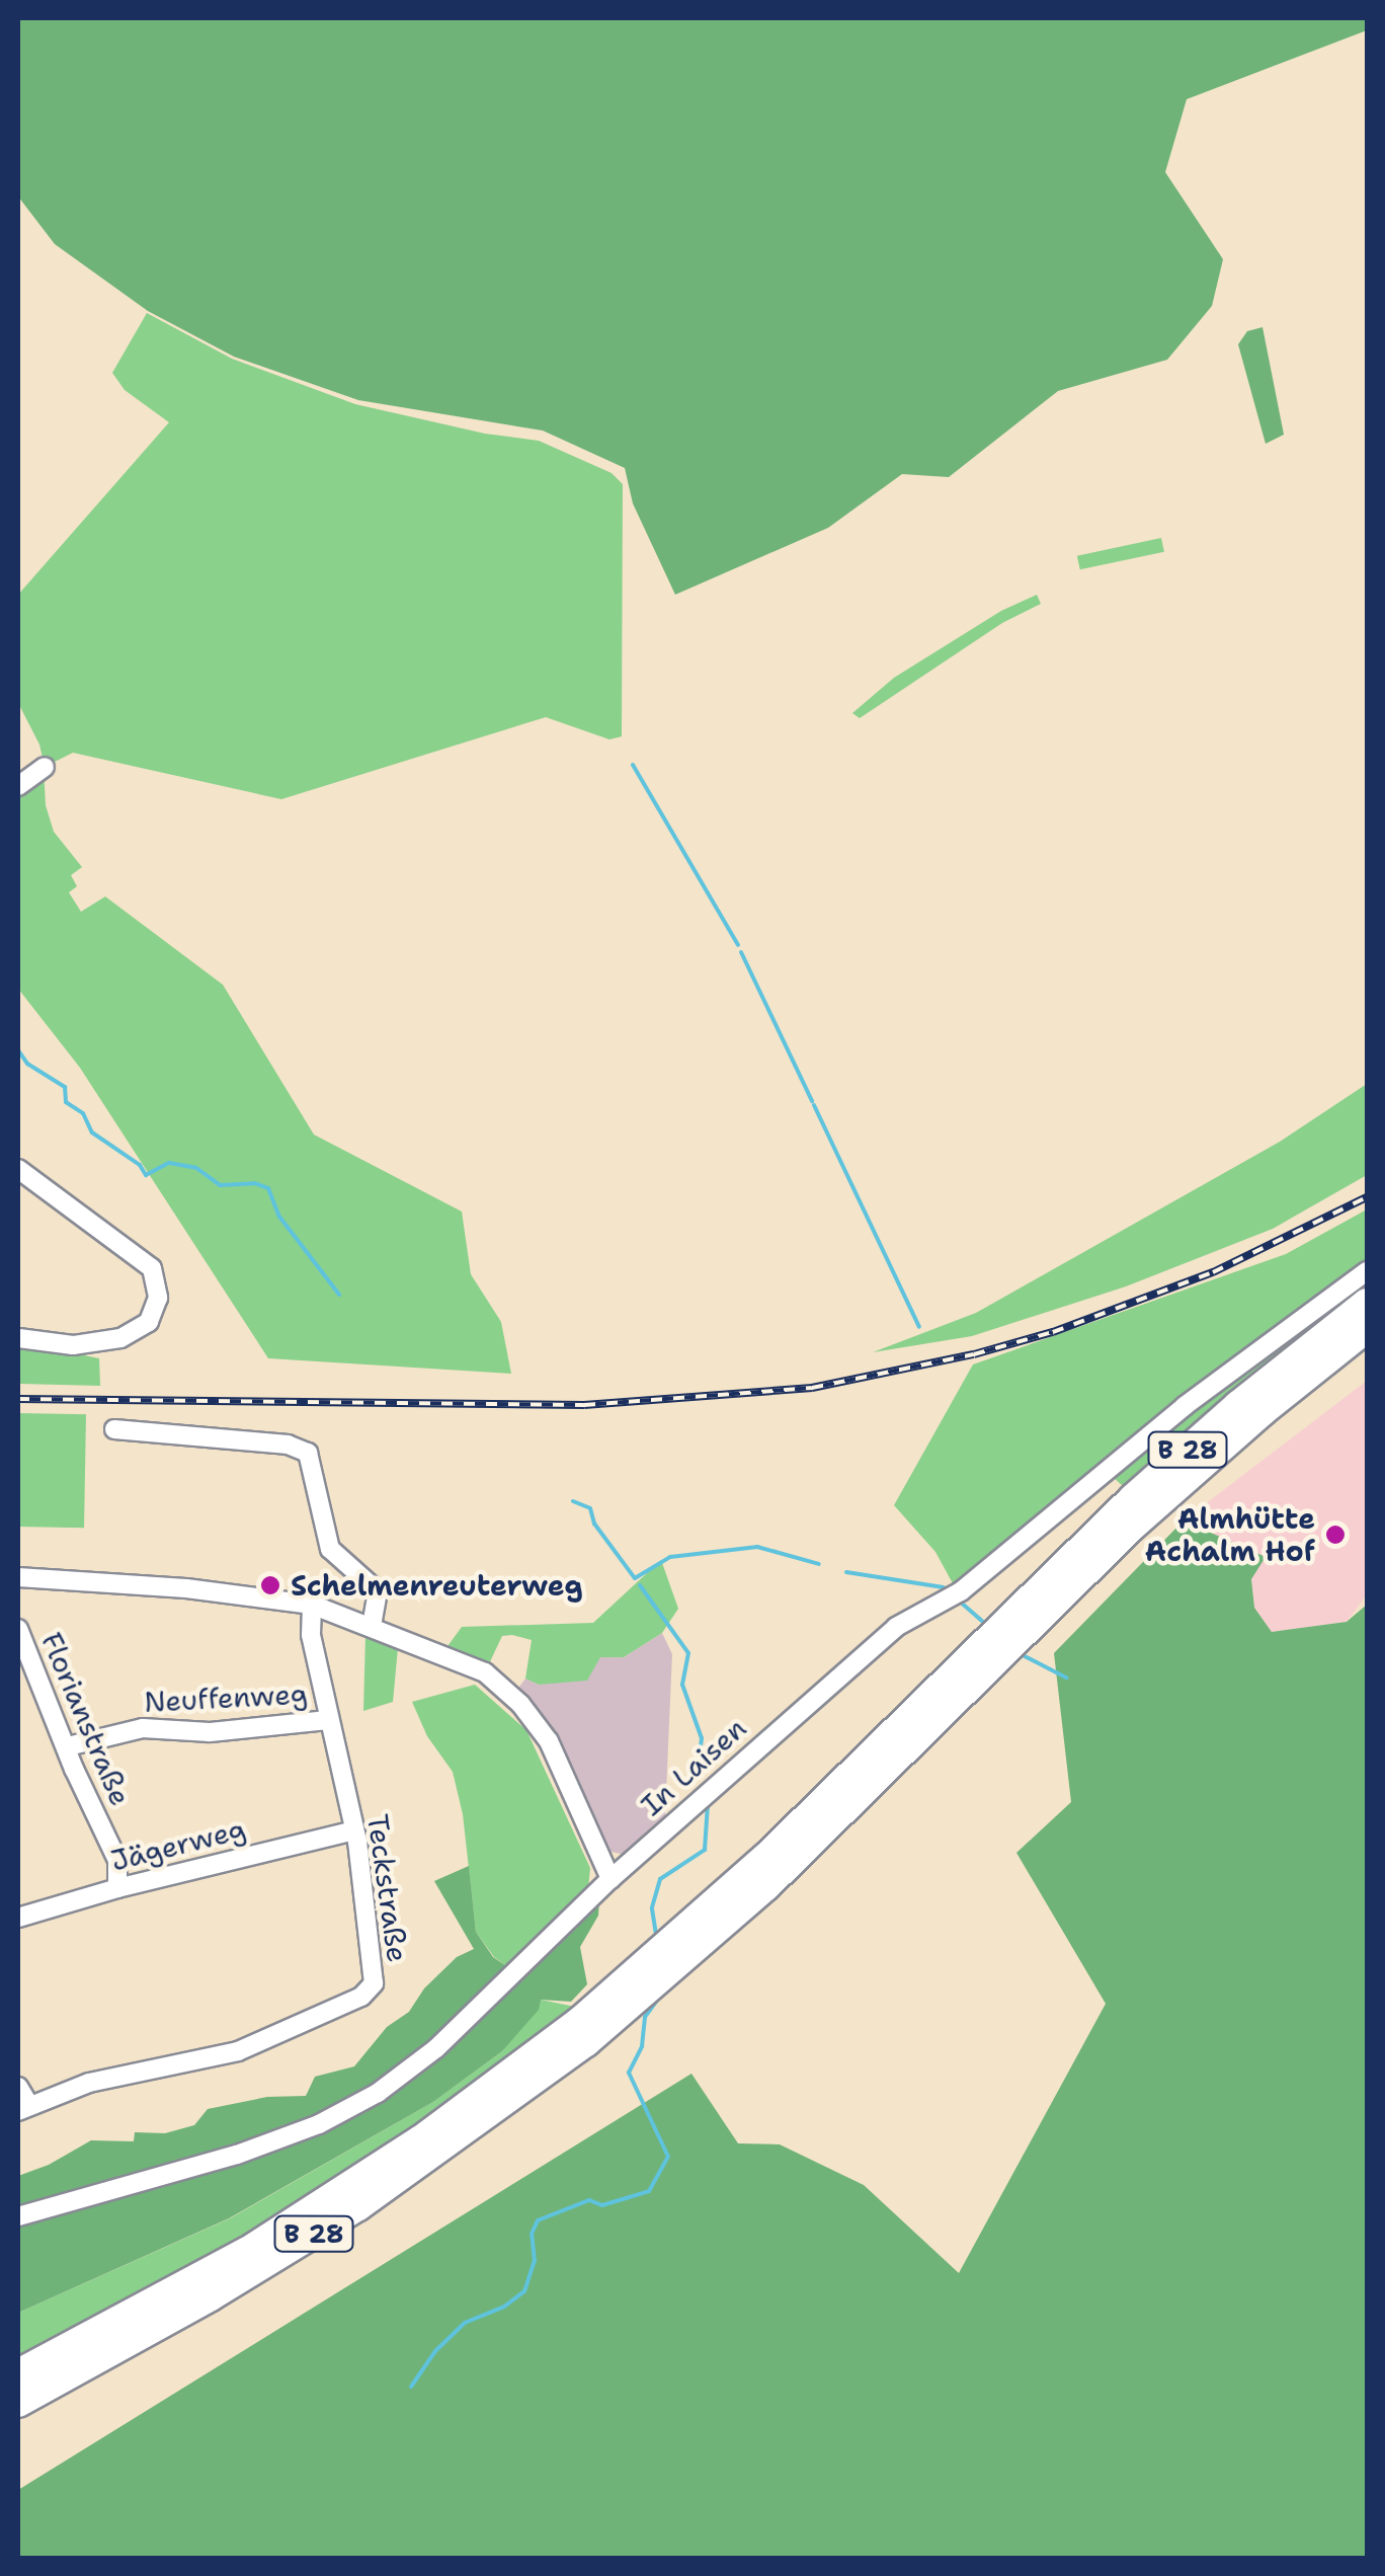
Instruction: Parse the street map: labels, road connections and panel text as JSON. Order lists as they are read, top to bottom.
{
  "streets": {
    "highway": ["B 28"],
    "street": [
      "Neuffenweg",
      "Florianstraße",
      "In Laisen",
      "Jägerweg",
      "Teckstraße"
    ]
  },
  "crossings": [
    ["Neuffenweg", "Florianstraße"],
    ["Neuffenweg", "Teckstraße"],
    ["Florianstraße", "Jägerweg"],
    ["Jägerweg", "Teckstraße"]
  ],
  "places": ["Almhütte Achalm Hof", "Schelmenreuterweg"]
}
